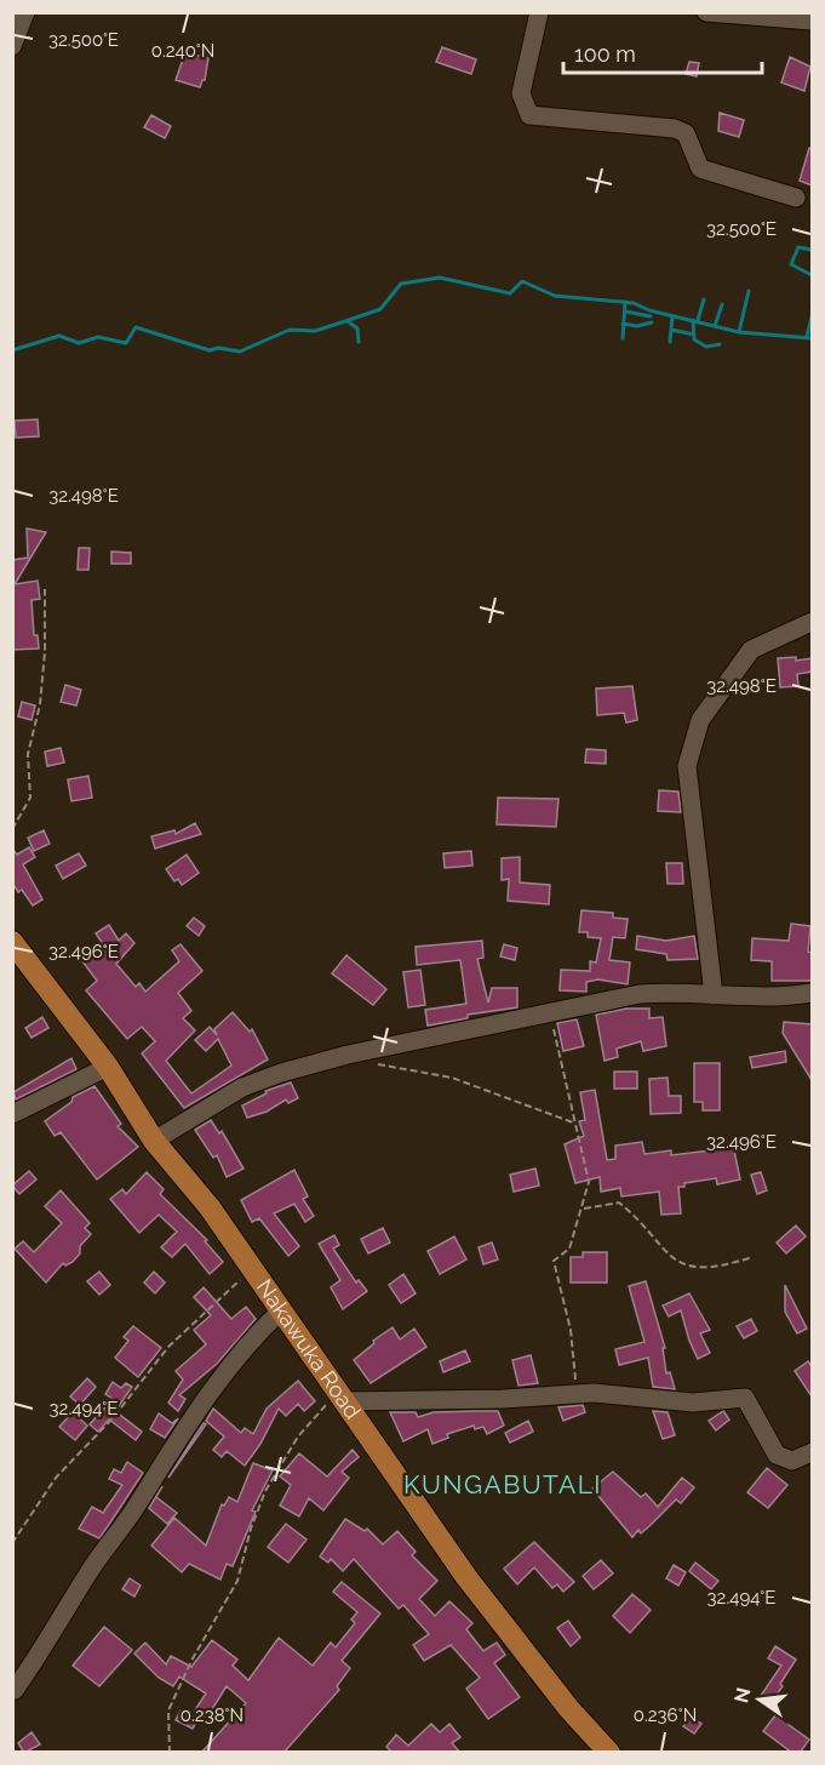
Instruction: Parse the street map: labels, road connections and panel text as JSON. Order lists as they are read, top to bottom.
{
  "streets": {
    "main road": ["Nakawuka Road"]
  },
  "districts": ["KUNGABUTALI"],
  "scale_bar": "100 m",
  "north": "left",
  "coordinates": [
    "32.500°E",
    "0.240°N",
    "32.498°E",
    "32.496°E",
    "32.494°E",
    "0.238°N",
    "0.236°N"
  ]
}
